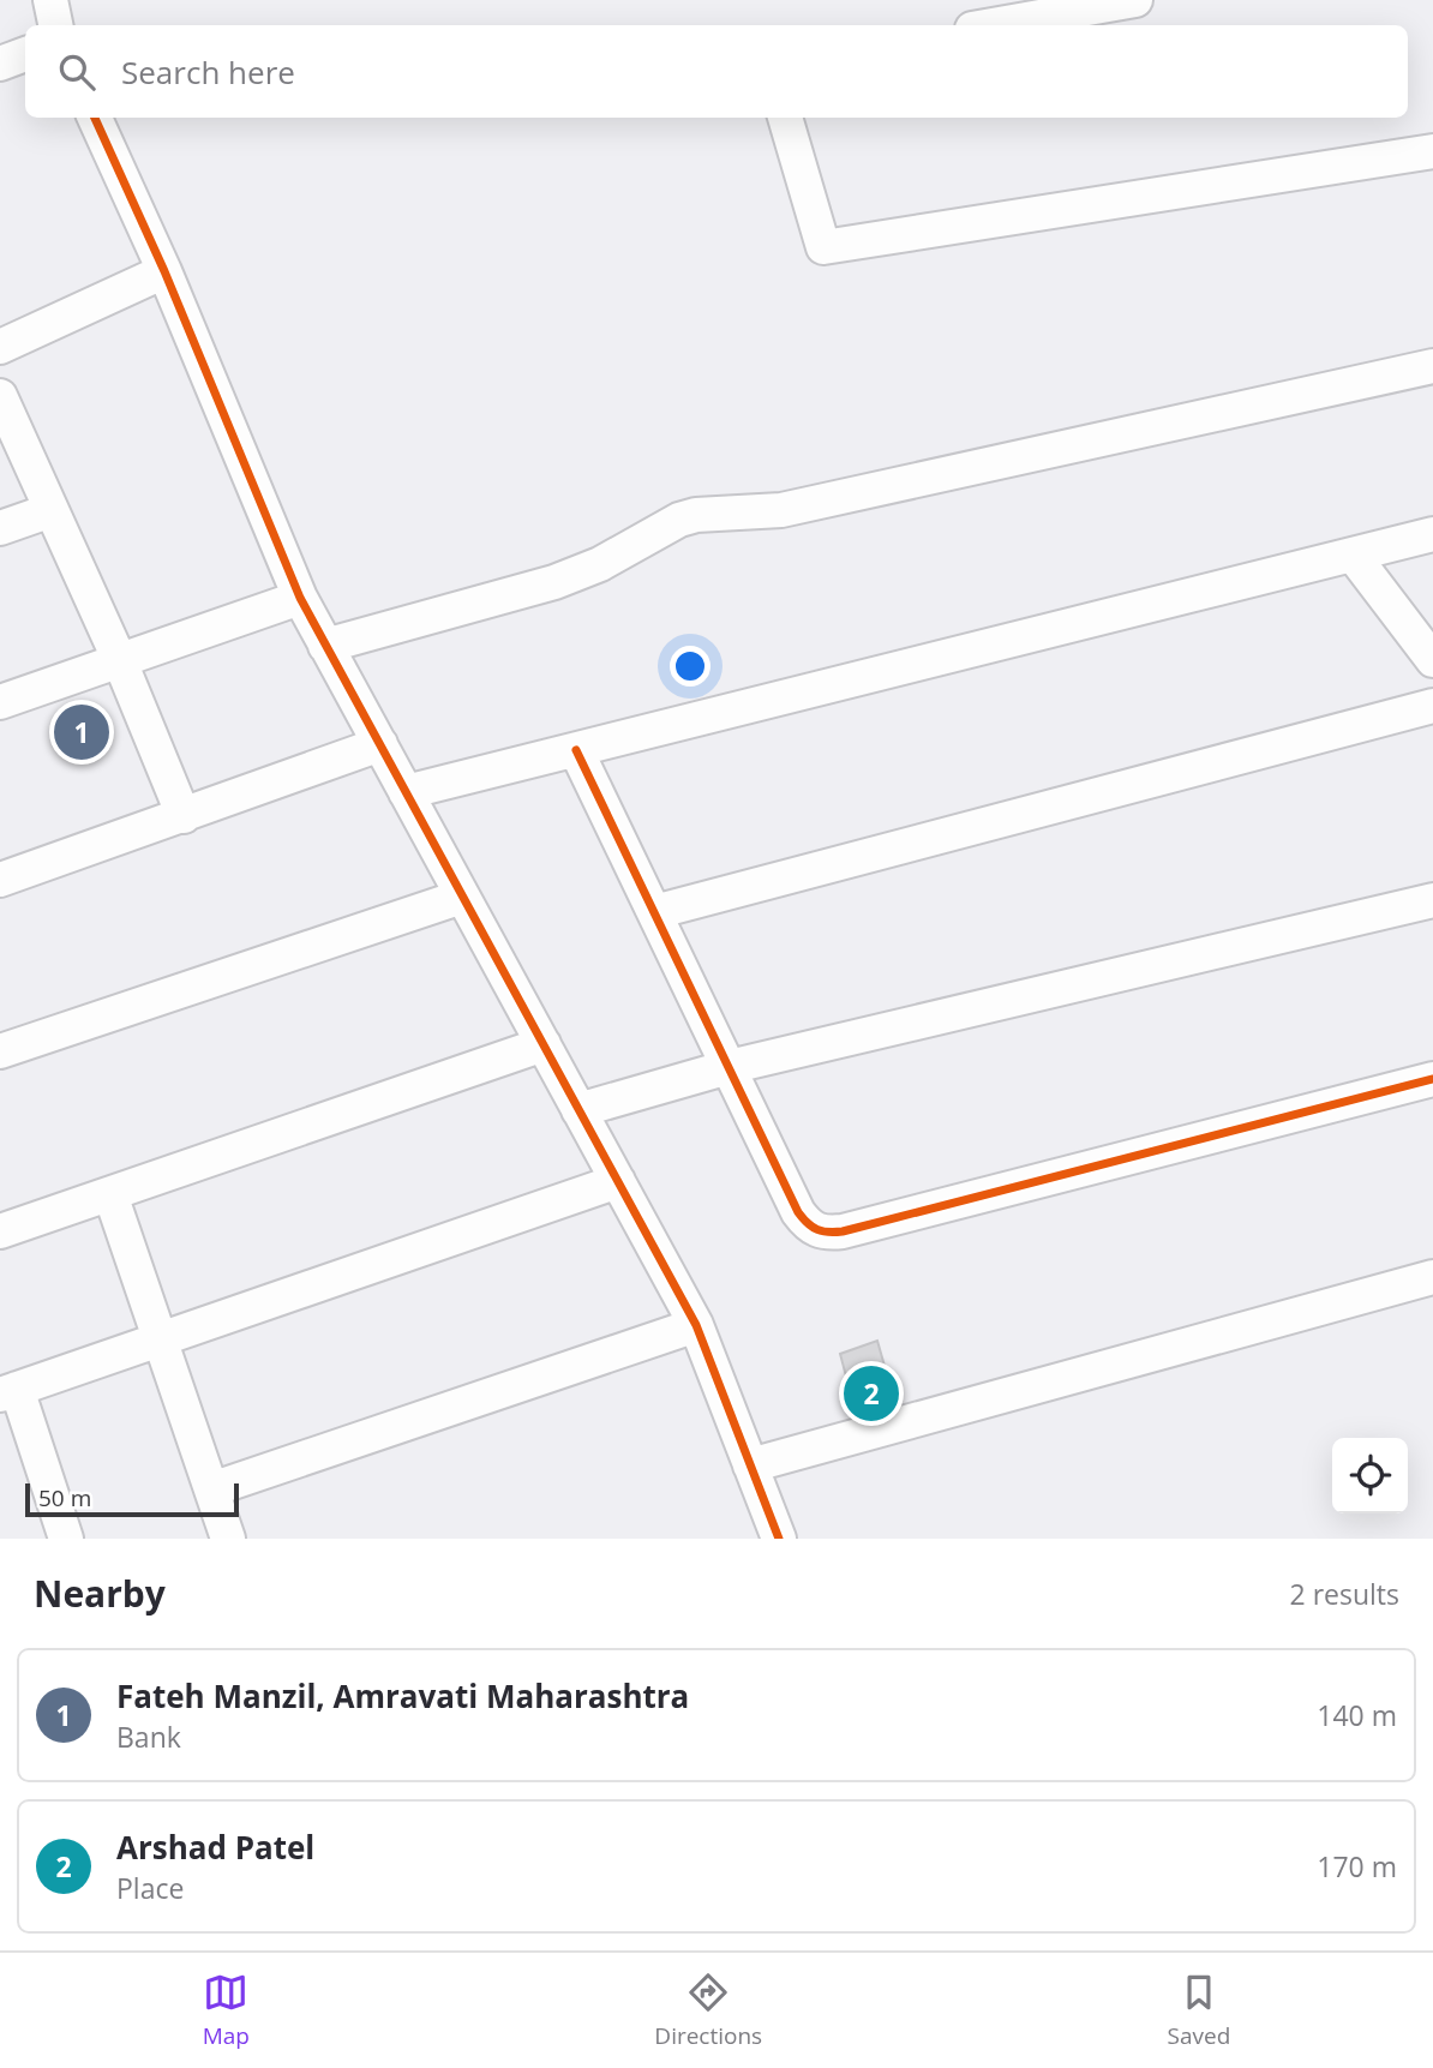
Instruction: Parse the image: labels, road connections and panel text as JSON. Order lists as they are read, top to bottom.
{
  "scale_bar": "50 m",
  "page": {
    "search": "Search here",
    "pins": ["1", "2"],
    "scale": "50 m",
    "heading": ["Nearby", "2 results"],
    "list": [
      {
        "mark": "1",
        "name": "Fateh Manzil, Amravati Maharashtra",
        "note": "Bank",
        "value": "140 m"
      },
      {
        "mark": "2",
        "name": "Arshad Patel",
        "note": "Place",
        "value": "170 m"
      }
    ],
    "nav": ["Map", "Directions", "Saved"]
  }
}
